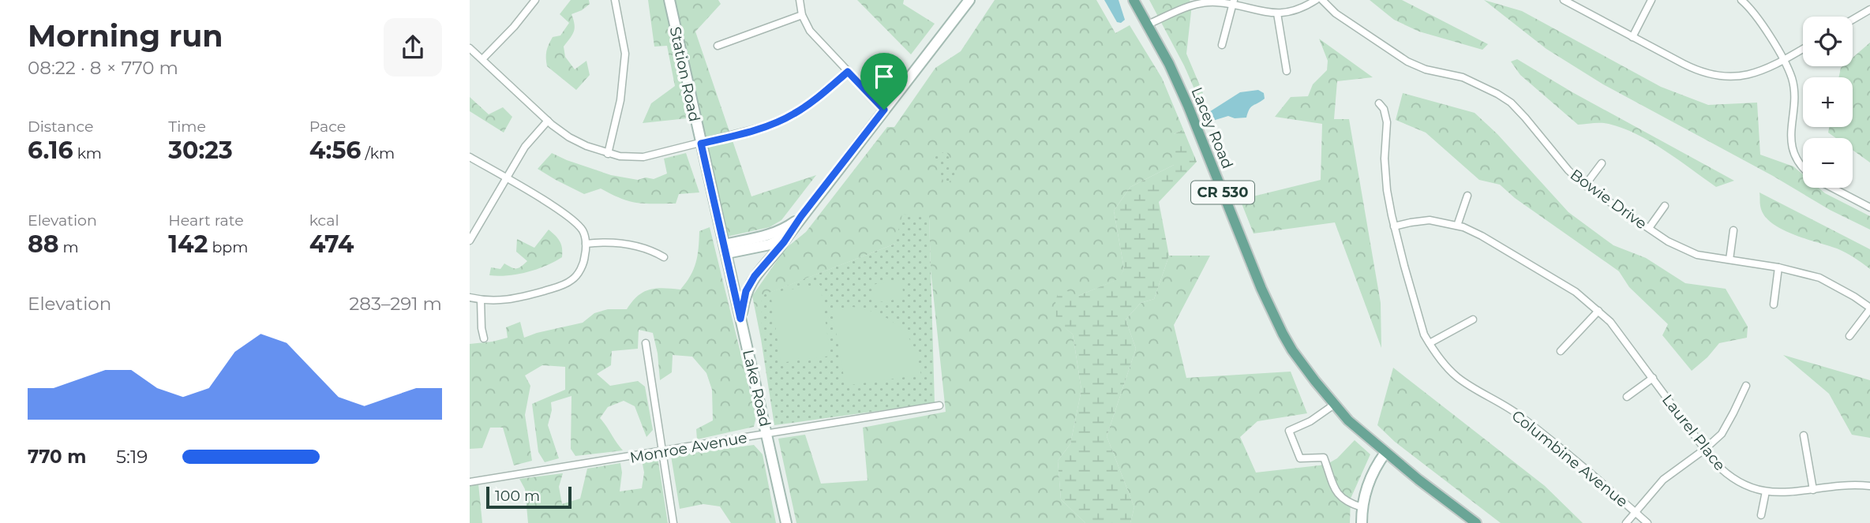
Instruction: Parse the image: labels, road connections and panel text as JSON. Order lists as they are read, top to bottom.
{
  "streets": {
    "main road": ["Lacey Road", "CR 530"],
    "street": [
      "Station Road",
      "Bowie Drive",
      "Lake Road",
      "Laurel Place",
      "Monroe Avenue",
      "Columbine Avenue"
    ]
  },
  "crossings": [
    ["Station Road", "Lake Road"],
    ["Lacey Road", "CR 530"],
    ["Lake Road", "Monroe Avenue"],
    ["Laurel Place", "Columbine Avenue"]
  ],
  "scale_bar": "100 m",
  "page": {
    "heading": ["Morning run", "08:22 · 8 × 770 m"],
    "map_buttons": ["+", "−"],
    "stats": [
      ["Distance", "6.16 km"],
      ["Time", "30:23"],
      ["Pace", "4:56 /km"],
      ["Elevation", "88 m"],
      ["Heart rate", "142 bpm"],
      ["kcal", "474"]
    ],
    "chart": ["Elevation", "283–291 m"],
    "list": [
      {
        "name": "770 m",
        "note": "5:19"
      }
    ],
    "scale": "100 m"
  }
}
